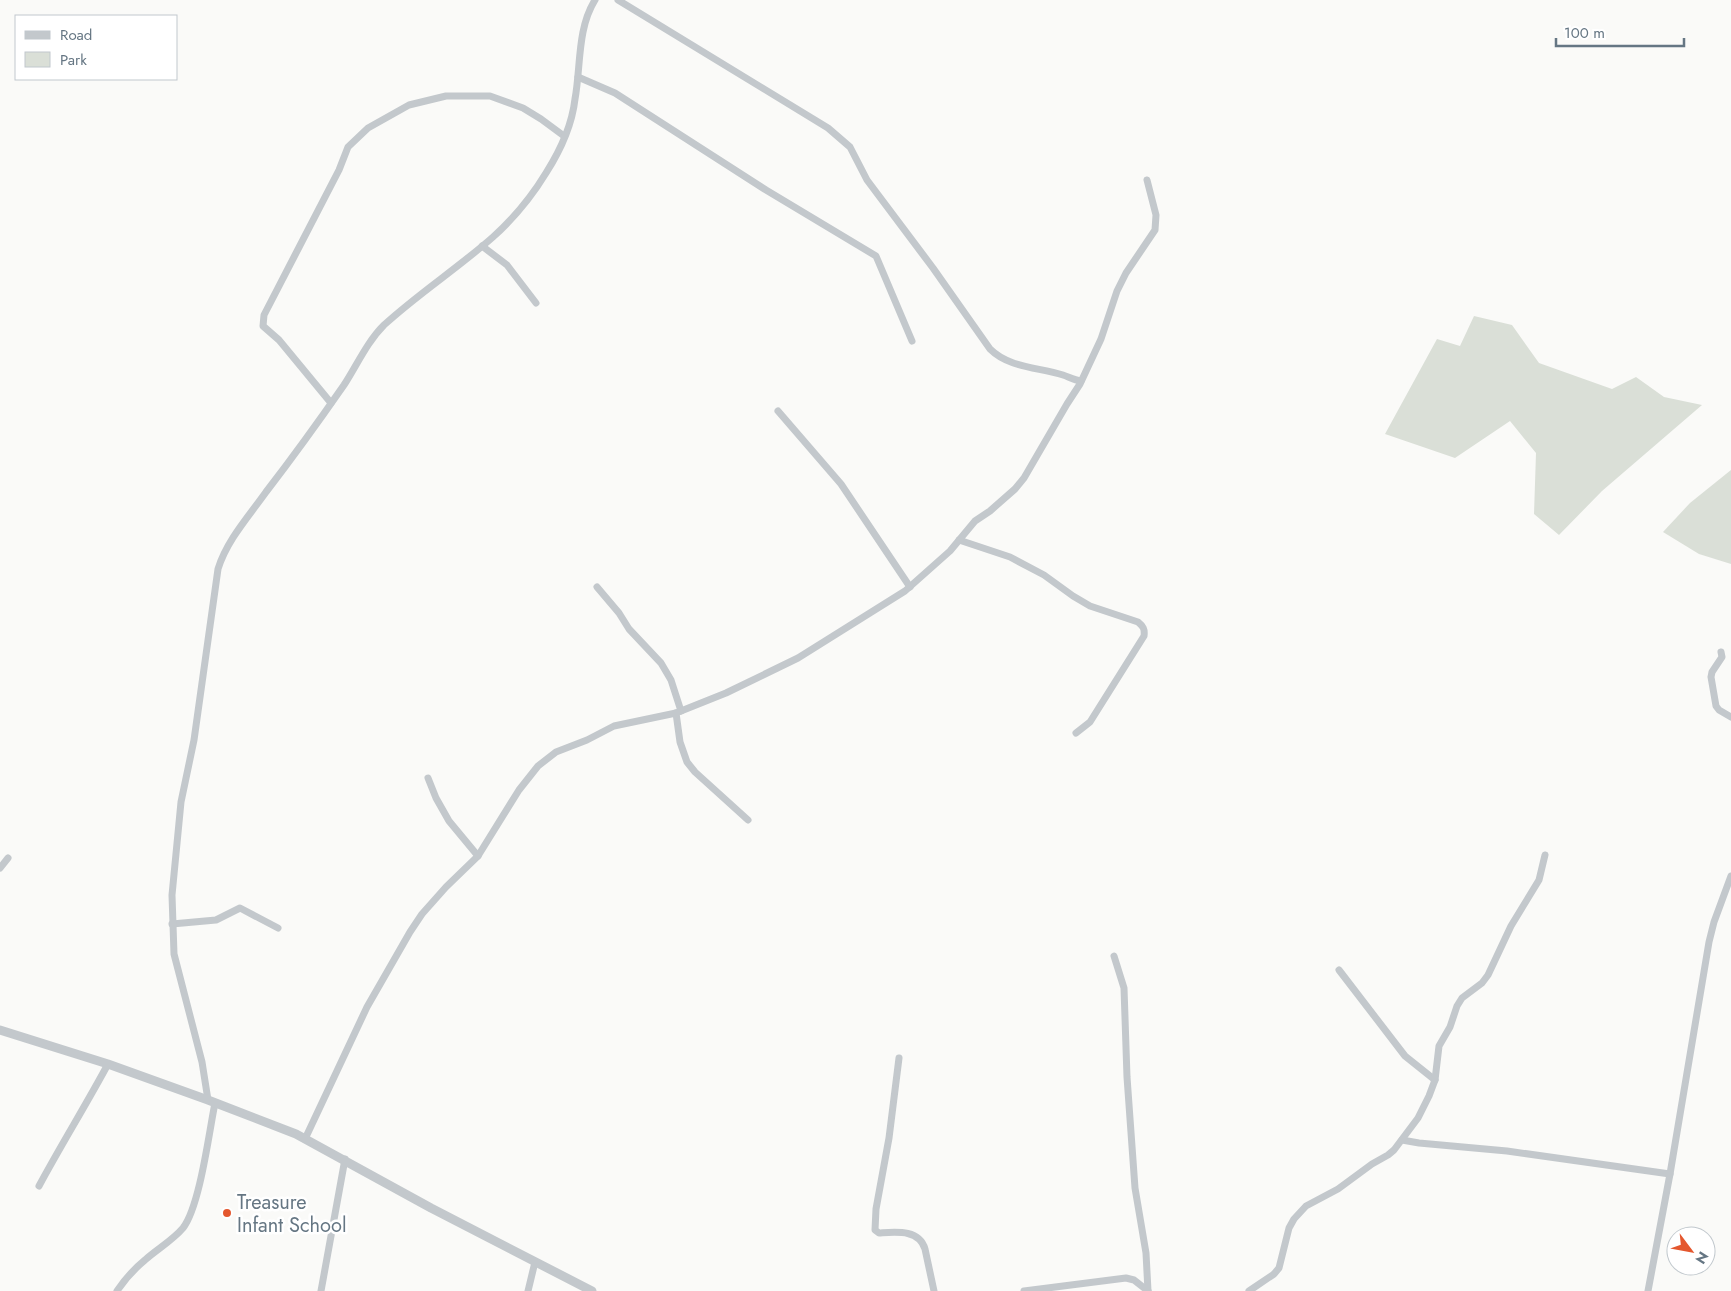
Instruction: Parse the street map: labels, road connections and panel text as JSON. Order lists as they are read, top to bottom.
{
  "places": ["Treasure Infant School"],
  "legend": ["Road", "Park"],
  "scale_bar": "100 m",
  "north": "bottom right"
}
